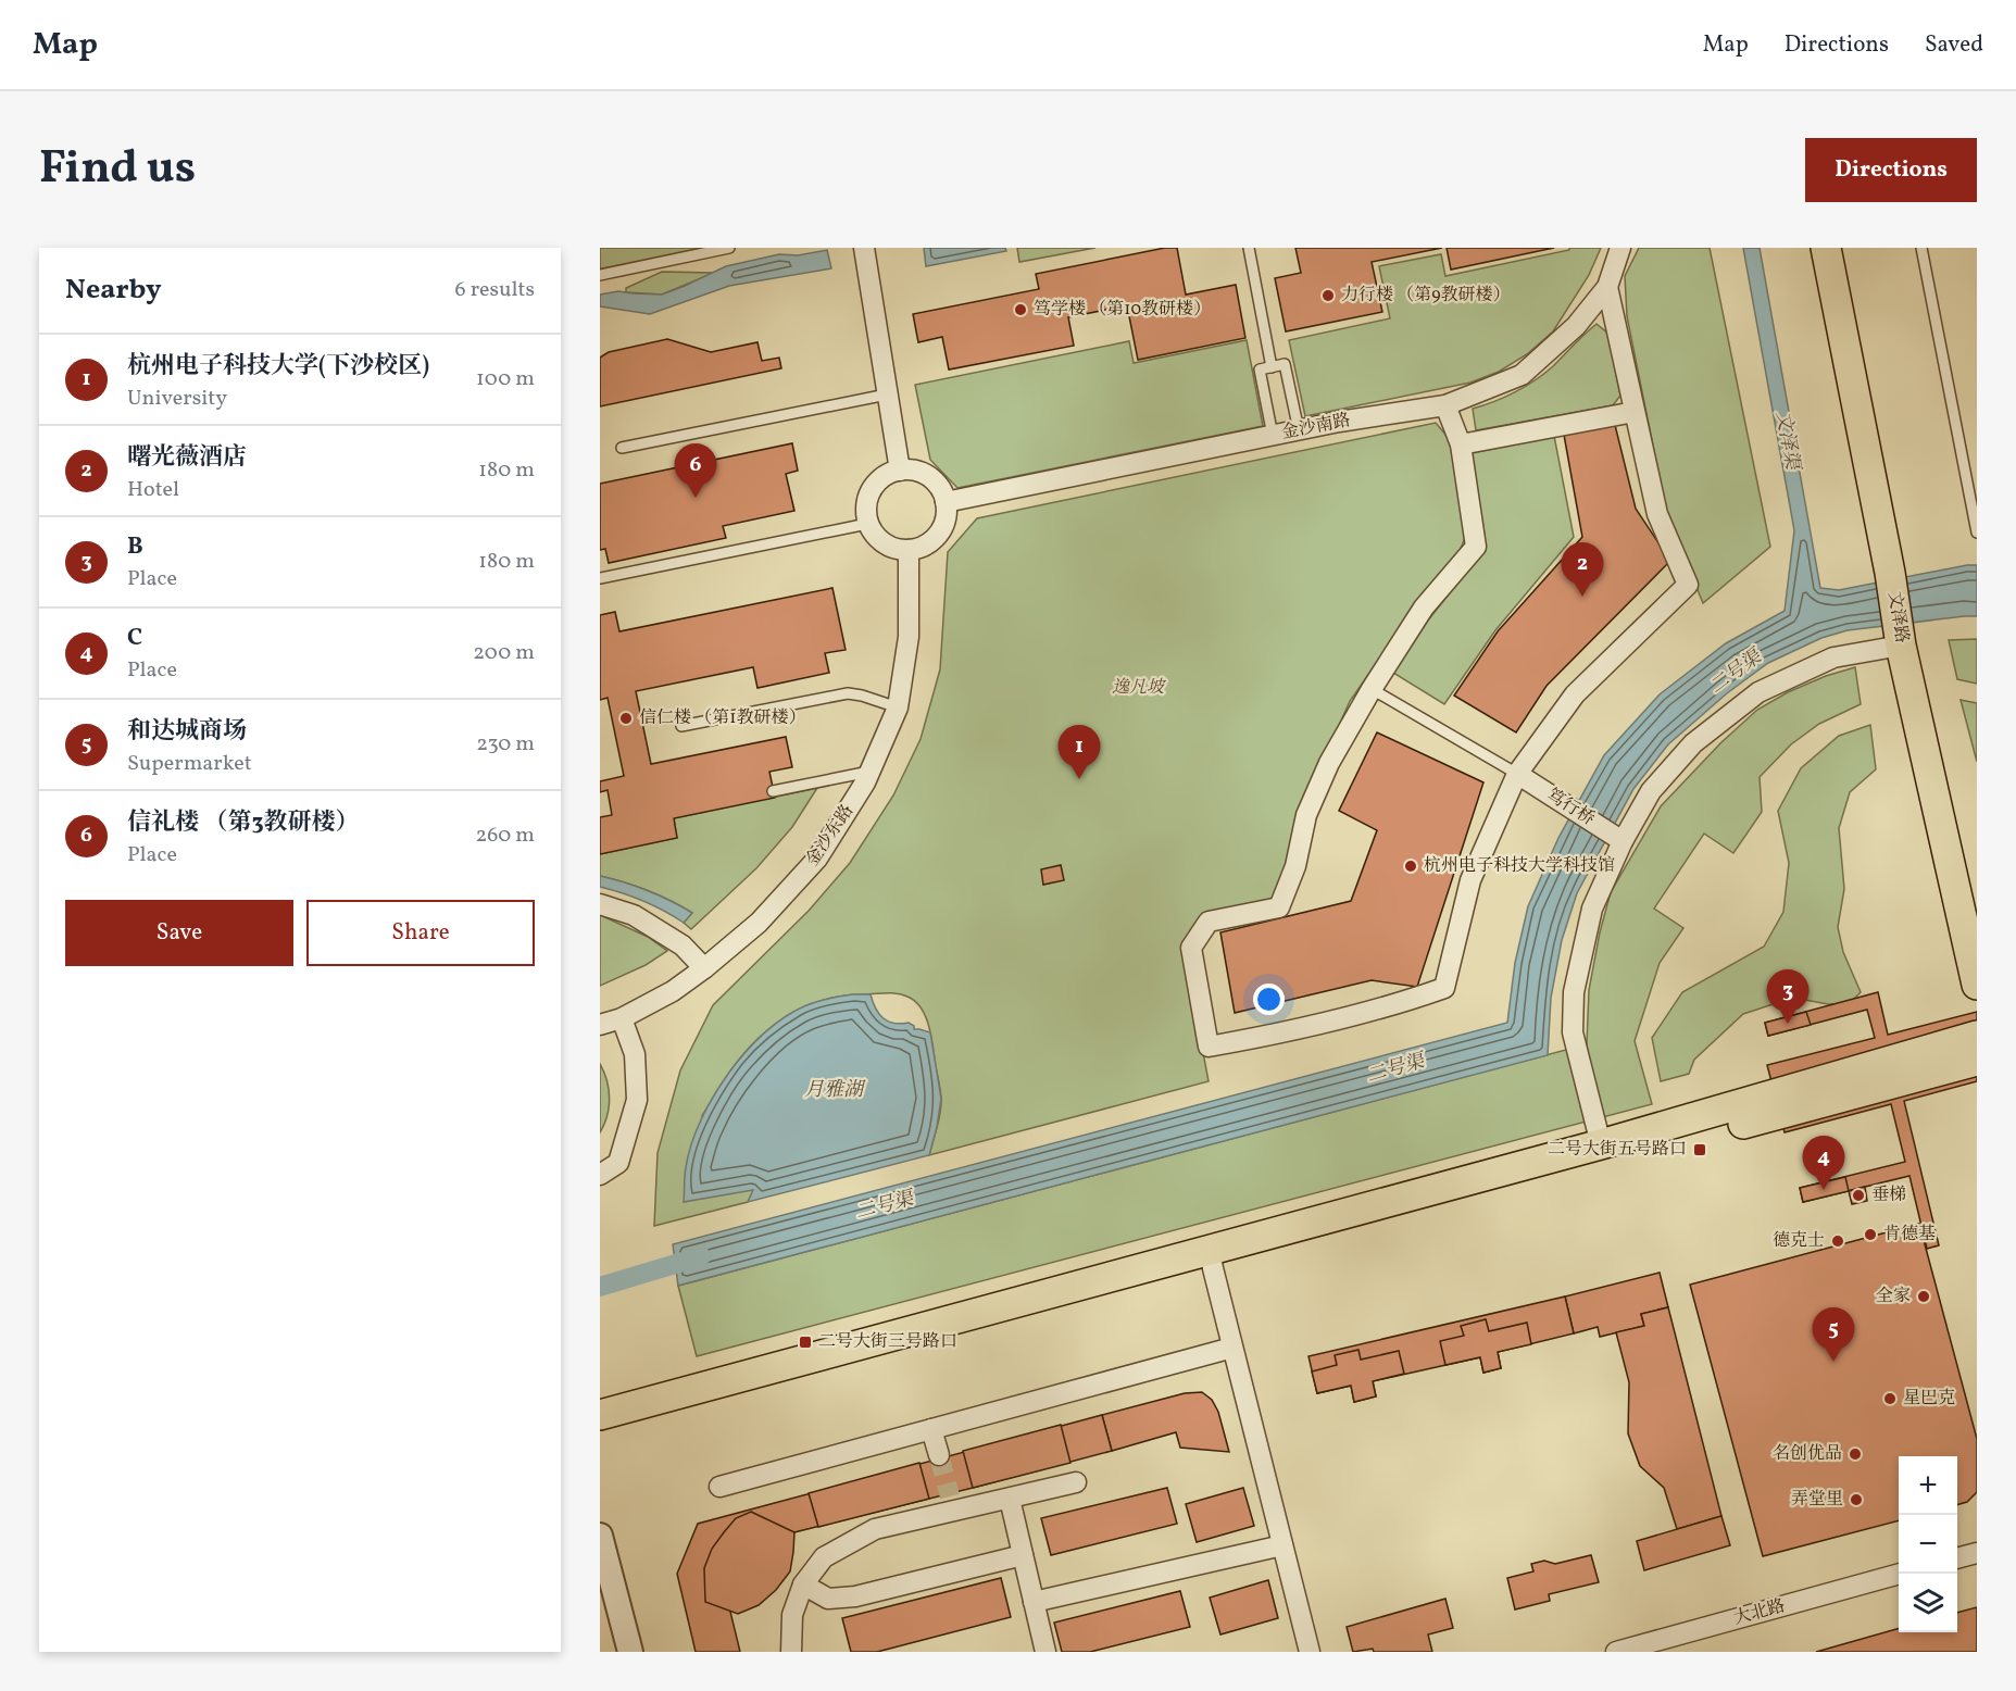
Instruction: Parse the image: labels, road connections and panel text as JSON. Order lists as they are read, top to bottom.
{
  "streets": {
    "main road": ["文泽路"],
    "street": [
      "金沙南路",
      "笃行桥",
      "金沙东路",
      "大北路"
    ]
  },
  "crossings": [
    ["金沙南路", "金沙东路"]
  ],
  "water": ["文泽渠", "二号渠", "月雅湖"],
  "parks": ["逸凡坡"],
  "places": {
    "other": [
      "力行楼 （第9教研楼）",
      "笃学楼 （第10教研楼）",
      "信仁楼 （第1教研楼）",
      "杭州电子科技大学科技馆",
      "垂梯",
      "肯德基",
      "德克士",
      "全家",
      "星巴克",
      "名创优品",
      "弄堂里"
    ],
    "transit": ["二号大街五号路口", "二号大街三号路口"]
  },
  "page": {
    "header": "Map",
    "nav": ["Map", "Directions", "Saved"],
    "title": "Find us",
    "buttons": [
      "Directions",
      ["Save", "Share"]
    ],
    "heading": ["Nearby", "6 results"],
    "list": [
      {
        "mark": "1",
        "name": "杭州电子科技大学(下沙校区)",
        "note": "University",
        "value": "100 m"
      },
      {
        "mark": "2",
        "name": "曙光薇酒店",
        "note": "Hotel",
        "value": "180 m"
      },
      {
        "mark": "3",
        "name": "B",
        "note": "Place",
        "value": "180 m"
      },
      {
        "mark": "4",
        "name": "C",
        "note": "Place",
        "value": "200 m"
      },
      {
        "mark": "5",
        "name": "和达城商场",
        "note": "Supermarket",
        "value": "230 m"
      },
      {
        "mark": "6",
        "name": "信礼楼 （第3教研楼）",
        "note": "Place",
        "value": "260 m"
      }
    ],
    "pins": [
      "6",
      "2",
      "1",
      "3",
      "4",
      "5"
    ],
    "map_buttons": ["+", "−"]
  }
}
